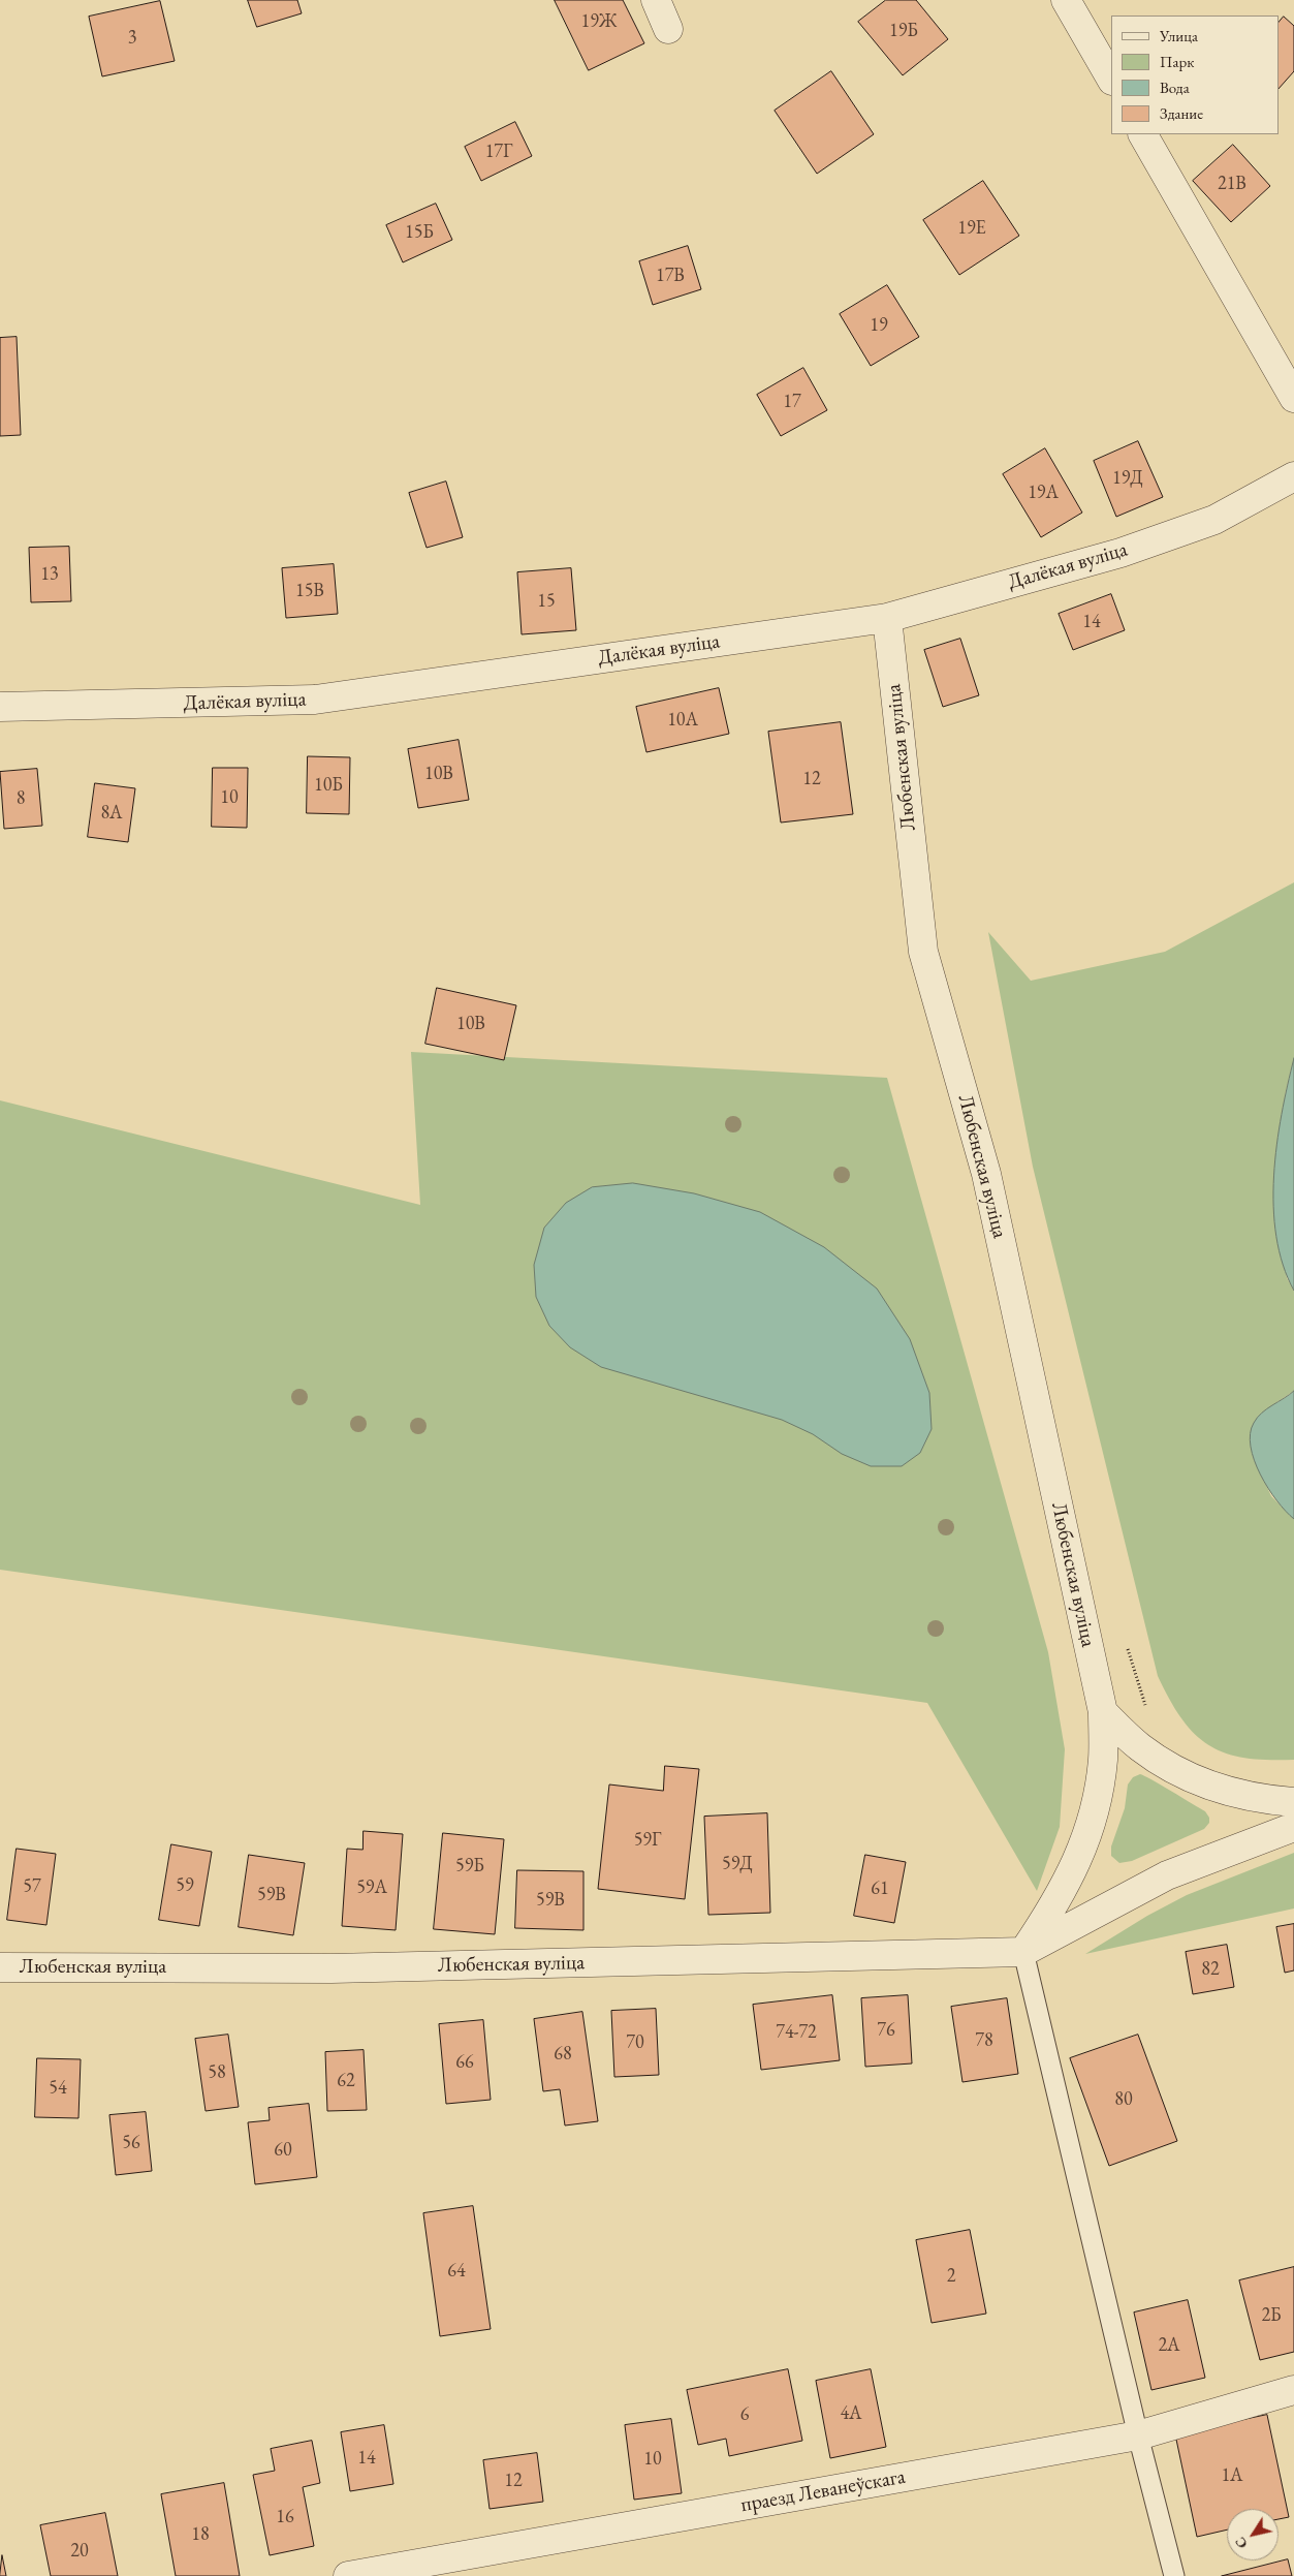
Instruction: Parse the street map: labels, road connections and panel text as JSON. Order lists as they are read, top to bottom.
{
  "streets": {
    "street": ["Далёкая вуліца", "Любенская вуліца", "праезд Леванеўскага"]
  },
  "crossings": [
    ["Далёкая вуліца", "Любенская вуліца"]
  ],
  "house_numbers": [
    "19Ж",
    "19Б",
    "3",
    "17Г",
    "21В",
    "19Е",
    "15Б",
    "17В",
    "19",
    "17",
    "19Д",
    "19А",
    "13",
    "15В",
    "15",
    "14",
    "10А",
    "10В",
    "12",
    "10Б",
    "10",
    "8",
    "8А",
    "10В",
    "59Г",
    "59Д",
    "59Б",
    "59",
    "57",
    "59А",
    "61",
    "59В",
    "59В",
    "82",
    "76",
    "74-72",
    "78",
    "70",
    "68",
    "66",
    "58",
    "62",
    "54",
    "80",
    "56",
    "60",
    "64",
    "2",
    "2Б",
    "2А",
    "4А",
    "6",
    "14",
    "10",
    "1А",
    "12",
    "16",
    "18",
    "20"
  ],
  "legend": [
    "Улица",
    "Парк",
    "Вода",
    "Здание"
  ],
  "north": "bottom left"
}
